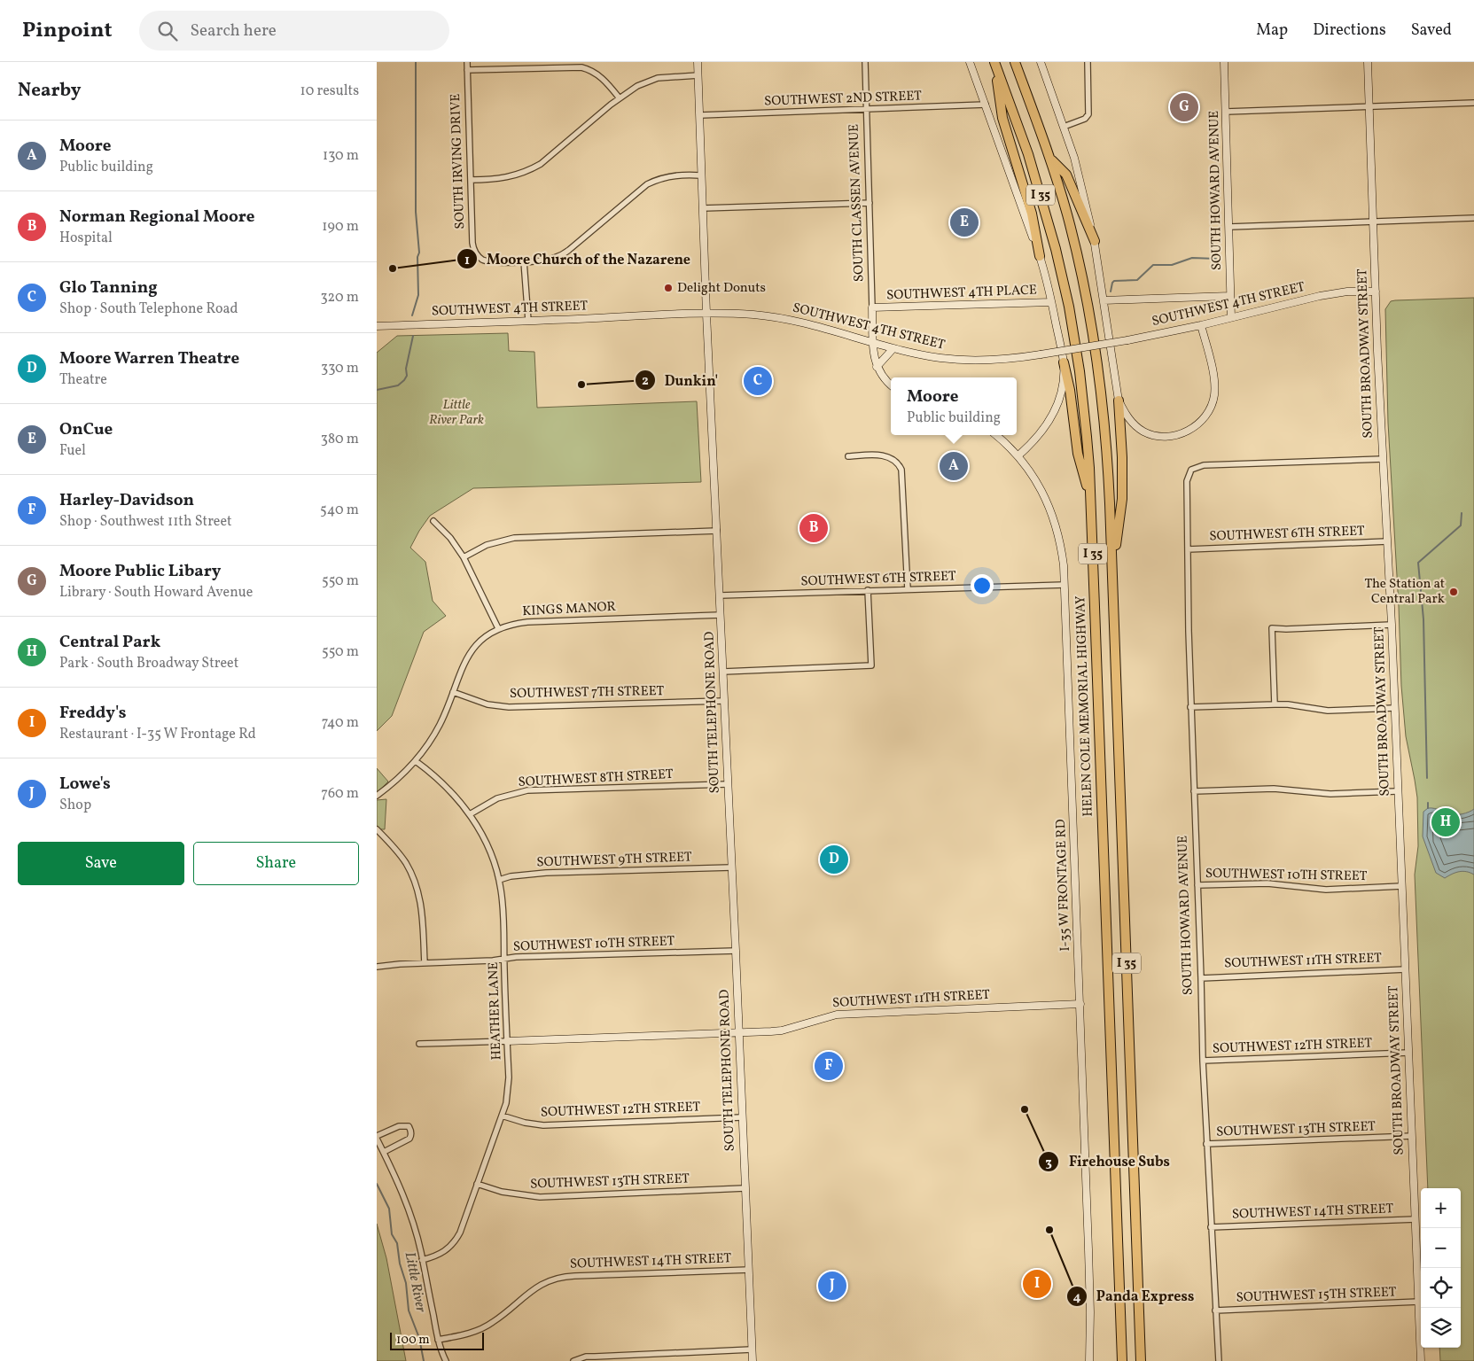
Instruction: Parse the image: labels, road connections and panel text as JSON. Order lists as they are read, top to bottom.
{
  "streets": {
    "highway": ["I 35", "HELEN COLE MEMORIAL HIGHWAY"],
    "main road": [
      "SOUTH HOWARD AVENUE",
      "SOUTH CLASSEN AVENUE",
      "SOUTHWEST 4TH PLACE",
      "SOUTHWEST 4TH STREET",
      "SOUTH BROADWAY STREET",
      "SOUTH TELEPHONE ROAD",
      "I-35 W FRONTAGE RD",
      "SOUTHWEST 11TH STREET"
    ],
    "street": [
      "SOUTHWEST 2ND STREET",
      "SOUTH IRVING DRIVE",
      "SOUTHWEST 6TH STREET",
      "KINGS MANOR",
      "SOUTHWEST 7TH STREET",
      "SOUTHWEST 8TH STREET",
      "SOUTHWEST 9TH STREET",
      "SOUTHWEST 10TH STREET",
      "HEATHER LANE",
      "SOUTHWEST 12TH STREET",
      "SOUTHWEST 13TH STREET",
      "SOUTHWEST 14TH STREET",
      "SOUTHWEST 15TH STREET"
    ]
  },
  "crossings": [
    ["SOUTHWEST 2ND STREET", "SOUTH CLASSEN AVENUE"],
    ["SOUTHWEST 2ND STREET", "SOUTH TELEPHONE ROAD"],
    ["SOUTH HOWARD AVENUE", "SOUTHWEST 4TH STREET"],
    ["SOUTH HOWARD AVENUE", "SOUTH BROADWAY STREET"],
    ["SOUTH HOWARD AVENUE", "SOUTHWEST 6TH STREET"],
    ["SOUTH HOWARD AVENUE", "SOUTHWEST 10TH STREET"],
    ["SOUTH HOWARD AVENUE", "SOUTHWEST 11TH STREET"],
    ["SOUTH HOWARD AVENUE", "SOUTHWEST 12TH STREET"],
    ["SOUTH HOWARD AVENUE", "SOUTHWEST 13TH STREET"],
    ["SOUTH HOWARD AVENUE", "SOUTHWEST 14TH STREET"],
    ["SOUTH HOWARD AVENUE", "SOUTHWEST 15TH STREET"],
    ["SOUTH CLASSEN AVENUE", "SOUTHWEST 4TH PLACE"],
    ["SOUTH CLASSEN AVENUE", "SOUTHWEST 4TH STREET"],
    ["SOUTHWEST 4TH STREET", "SOUTH BROADWAY STREET"],
    ["SOUTHWEST 4TH STREET", "SOUTH TELEPHONE ROAD"],
    ["SOUTH BROADWAY STREET", "SOUTHWEST 6TH STREET"],
    ["SOUTH BROADWAY STREET", "SOUTHWEST 10TH STREET"],
    ["SOUTH BROADWAY STREET", "SOUTHWEST 11TH STREET"],
    ["SOUTH BROADWAY STREET", "SOUTHWEST 12TH STREET"],
    ["SOUTH BROADWAY STREET", "SOUTHWEST 13TH STREET"],
    ["SOUTH BROADWAY STREET", "SOUTHWEST 14TH STREET"],
    ["SOUTH BROADWAY STREET", "SOUTHWEST 15TH STREET"],
    ["SOUTHWEST 6TH STREET", "SOUTH TELEPHONE ROAD"],
    ["SOUTHWEST 6TH STREET", "I-35 W FRONTAGE RD"],
    ["KINGS MANOR", "SOUTHWEST 7TH STREET"],
    ["KINGS MANOR", "SOUTH TELEPHONE ROAD"],
    ["KINGS MANOR", "HEATHER LANE"],
    ["SOUTHWEST 7TH STREET", "SOUTH TELEPHONE ROAD"],
    ["SOUTH TELEPHONE ROAD", "SOUTHWEST 8TH STREET"],
    ["SOUTH TELEPHONE ROAD", "SOUTHWEST 9TH STREET"],
    ["SOUTH TELEPHONE ROAD", "SOUTHWEST 10TH STREET"],
    ["SOUTH TELEPHONE ROAD", "SOUTHWEST 11TH STREET"],
    ["SOUTH TELEPHONE ROAD", "SOUTHWEST 12TH STREET"],
    ["SOUTH TELEPHONE ROAD", "SOUTHWEST 13TH STREET"],
    ["SOUTH TELEPHONE ROAD", "SOUTHWEST 14TH STREET"],
    ["SOUTHWEST 8TH STREET", "HEATHER LANE"],
    ["SOUTHWEST 9TH STREET", "HEATHER LANE"],
    ["SOUTHWEST 10TH STREET", "HEATHER LANE"],
    ["I-35 W FRONTAGE RD", "SOUTHWEST 11TH STREET"],
    ["SOUTHWEST 11TH STREET", "HEATHER LANE"],
    ["HEATHER LANE", "SOUTHWEST 12TH STREET"],
    ["HEATHER LANE", "SOUTHWEST 13TH STREET"]
  ],
  "water": ["Little River"],
  "parks": ["Little River Park"],
  "places": [
    "Moore Church of the Nazarene",
    "Delight Donuts",
    "Dunkin'",
    "The Station at Central Park",
    "Firehouse Subs",
    "Panda Express"
  ],
  "scale_bar": "100 m",
  "page": {
    "header": "Pinpoint",
    "search": "Search here",
    "nav": ["Map", "Directions", "Saved"],
    "heading": ["Nearby", "10 results"],
    "pins": [
      "G",
      "E",
      "C",
      "A",
      "B",
      "H",
      "D",
      "F",
      "I",
      "J"
    ],
    "list": [
      {
        "mark": "A",
        "name": "Moore",
        "note": "Public building",
        "value": "130 m"
      },
      {
        "mark": "B",
        "name": "Norman Regional Moore",
        "note": "Hospital",
        "value": "190 m"
      },
      {
        "mark": "C",
        "name": "Glo Tanning",
        "note": "Shop · South Telephone Road",
        "value": "320 m"
      },
      {
        "mark": "D",
        "name": "Moore Warren Theatre",
        "note": "Theatre",
        "value": "330 m"
      },
      {
        "mark": "E",
        "name": "OnCue",
        "note": "Fuel",
        "value": "380 m"
      },
      {
        "mark": "F",
        "name": "Harley-Davidson",
        "note": "Shop · Southwest 11th Street",
        "value": "540 m"
      },
      {
        "mark": "G",
        "name": "Moore Public Libary",
        "note": "Library · South Howard Avenue",
        "value": "550 m"
      },
      {
        "mark": "H",
        "name": "Central Park",
        "note": "Park · South Broadway Street",
        "value": "550 m"
      },
      {
        "mark": "I",
        "name": "Freddy's",
        "note": "Restaurant · I-35 W Frontage Rd",
        "value": "740 m"
      },
      {
        "mark": "J",
        "name": "Lowe's",
        "note": "Shop",
        "value": "760 m"
      }
    ],
    "popup": ["Moore", "Public building"],
    "buttons": ["Save", "Share"],
    "map_buttons": ["+", "−"],
    "scale": "100 m"
  }
}
